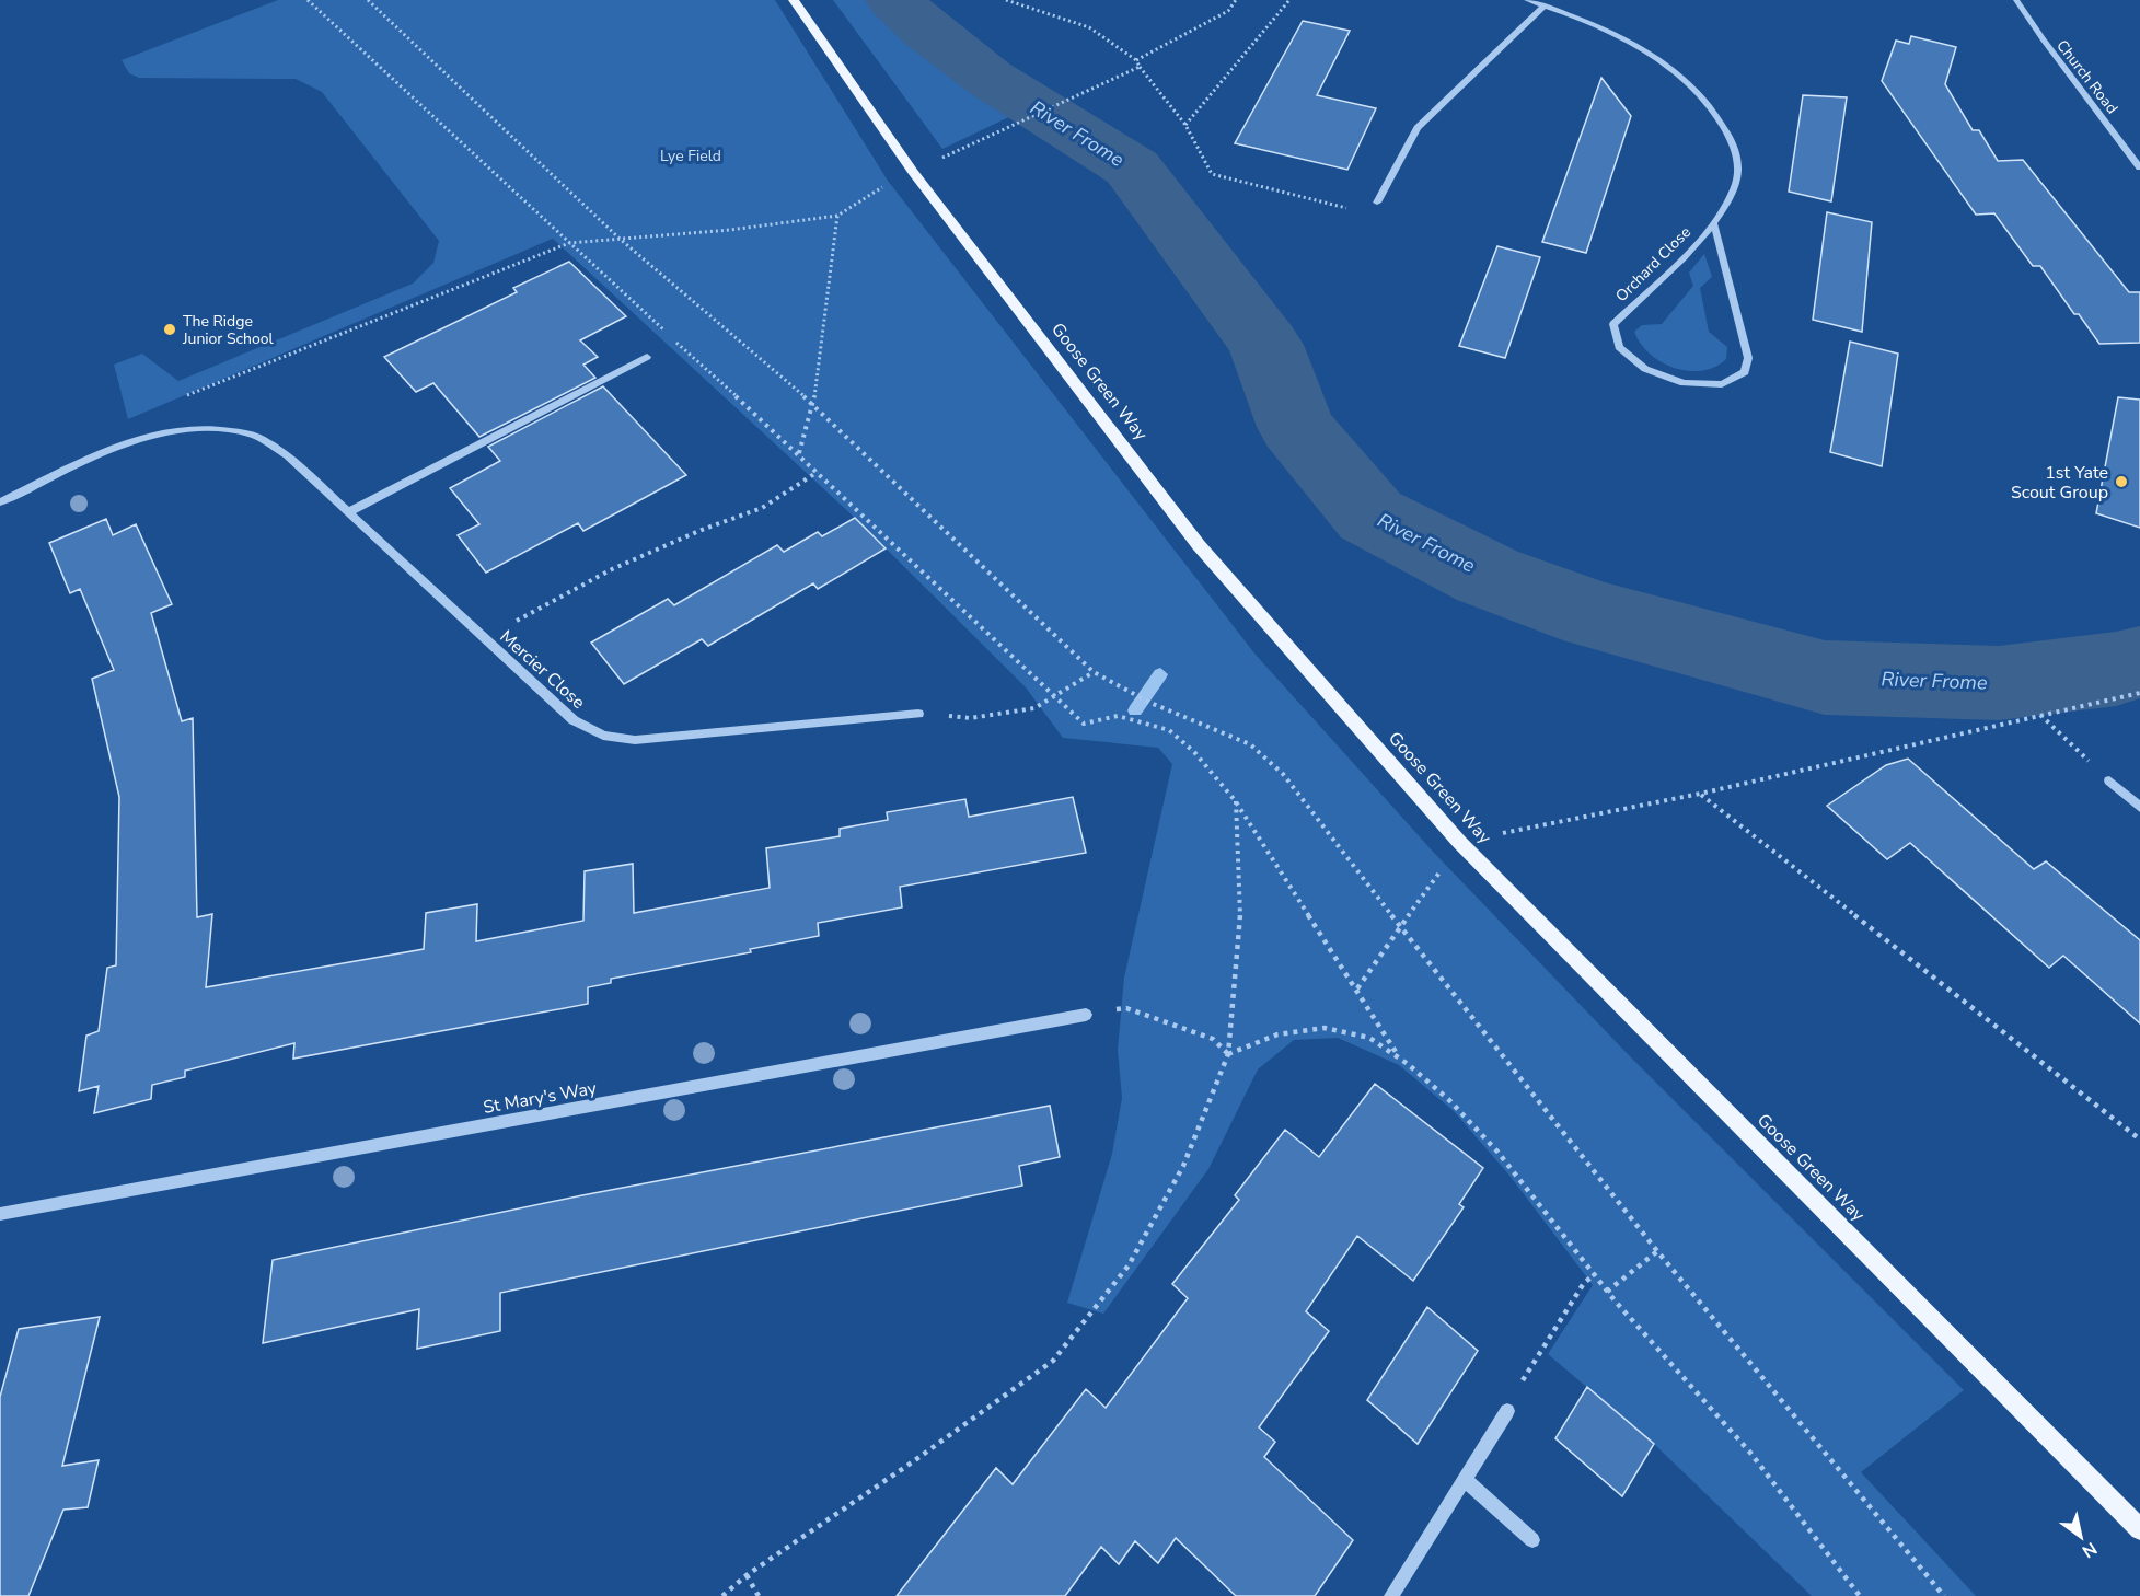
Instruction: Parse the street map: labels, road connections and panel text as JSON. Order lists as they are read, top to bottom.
{
  "streets": {
    "main road": ["Goose Green Way"],
    "street": [
      "Church Road",
      "Orchard Close",
      "Mercier Close",
      "St Mary's Way"
    ]
  },
  "water": ["River Frome"],
  "parks": ["Lye Field"],
  "places": ["The Ridge Junior School", "1st Yate Scout Group"],
  "north": "bottom right"
}
